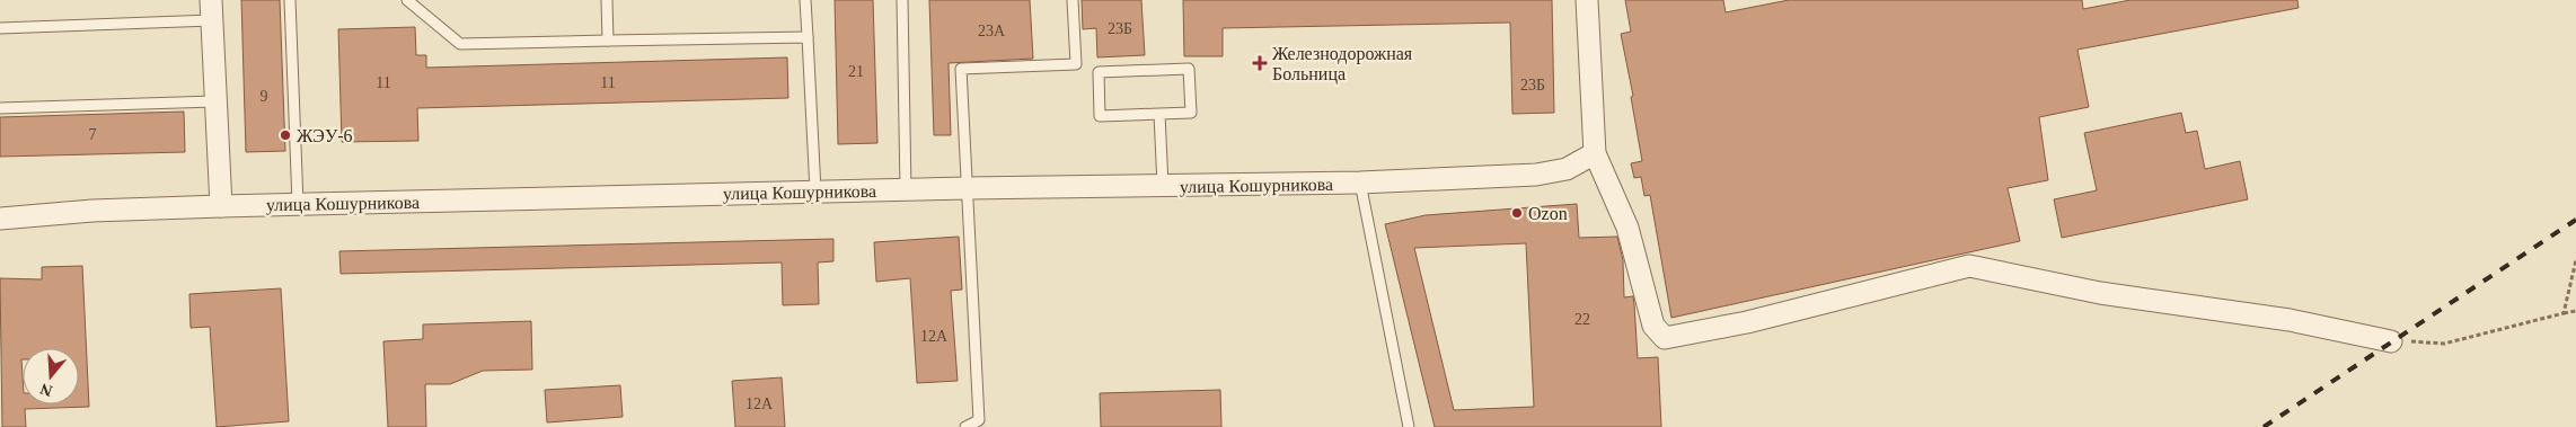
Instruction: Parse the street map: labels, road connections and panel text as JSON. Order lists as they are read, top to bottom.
{
  "streets": {
    "street": ["улица Кошурникова"]
  },
  "places": {
    "health": ["Железнодорожная Больница"],
    "other": ["ЖЭУ-6", "Ozon"]
  },
  "house_numbers": [
    "23Б",
    "23А",
    "21",
    "11",
    "11",
    "23Б",
    "9",
    "7",
    "22",
    "12А",
    "12А"
  ],
  "north": "bottom"
}
